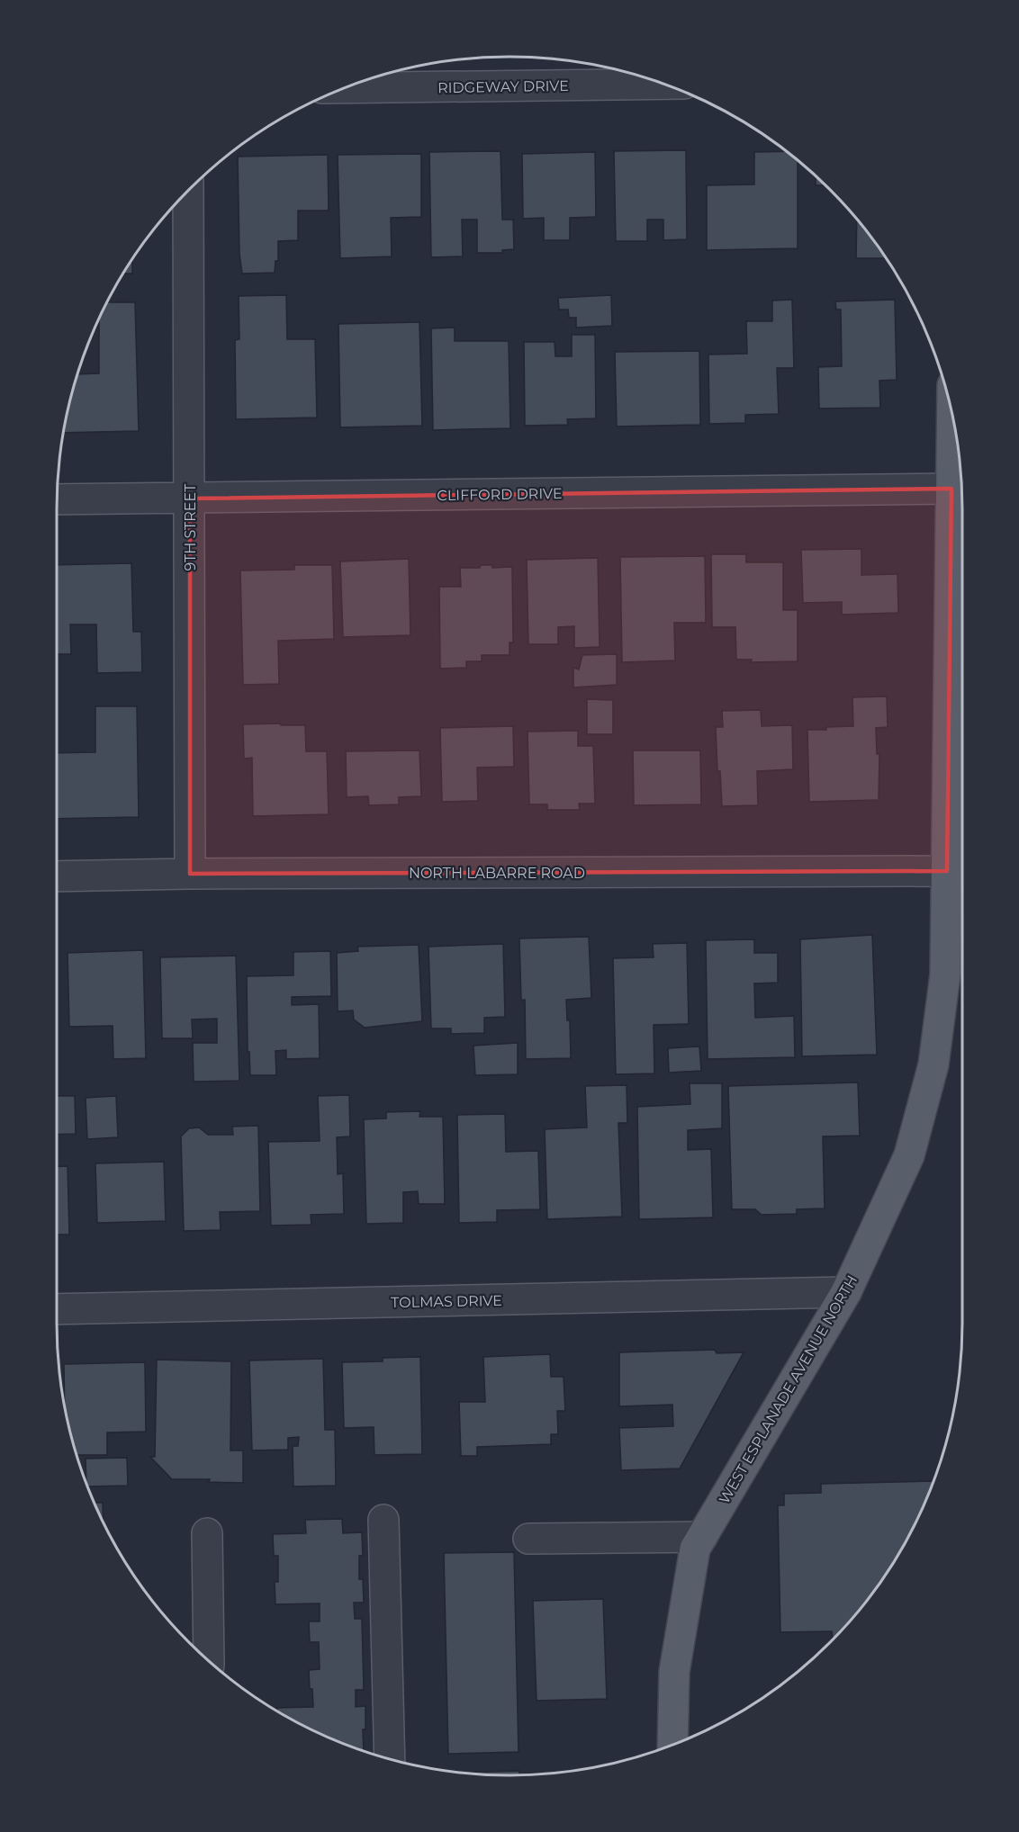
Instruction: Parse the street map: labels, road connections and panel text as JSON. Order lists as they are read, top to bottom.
{
  "streets": {
    "main road": ["WEST ESPLANADE AVENUE NORTH"],
    "street": [
      "RIDGEWAY DRIVE",
      "CLIFFORD DRIVE",
      "9TH STREET",
      "NORTH LABARRE ROAD",
      "TOLMAS DRIVE"
    ]
  },
  "crossings": [
    ["CLIFFORD DRIVE", "9TH STREET"],
    ["CLIFFORD DRIVE", "WEST ESPLANADE AVENUE NORTH"],
    ["9TH STREET", "NORTH LABARRE ROAD"],
    ["NORTH LABARRE ROAD", "WEST ESPLANADE AVENUE NORTH"],
    ["TOLMAS DRIVE", "WEST ESPLANADE AVENUE NORTH"]
  ]
}
